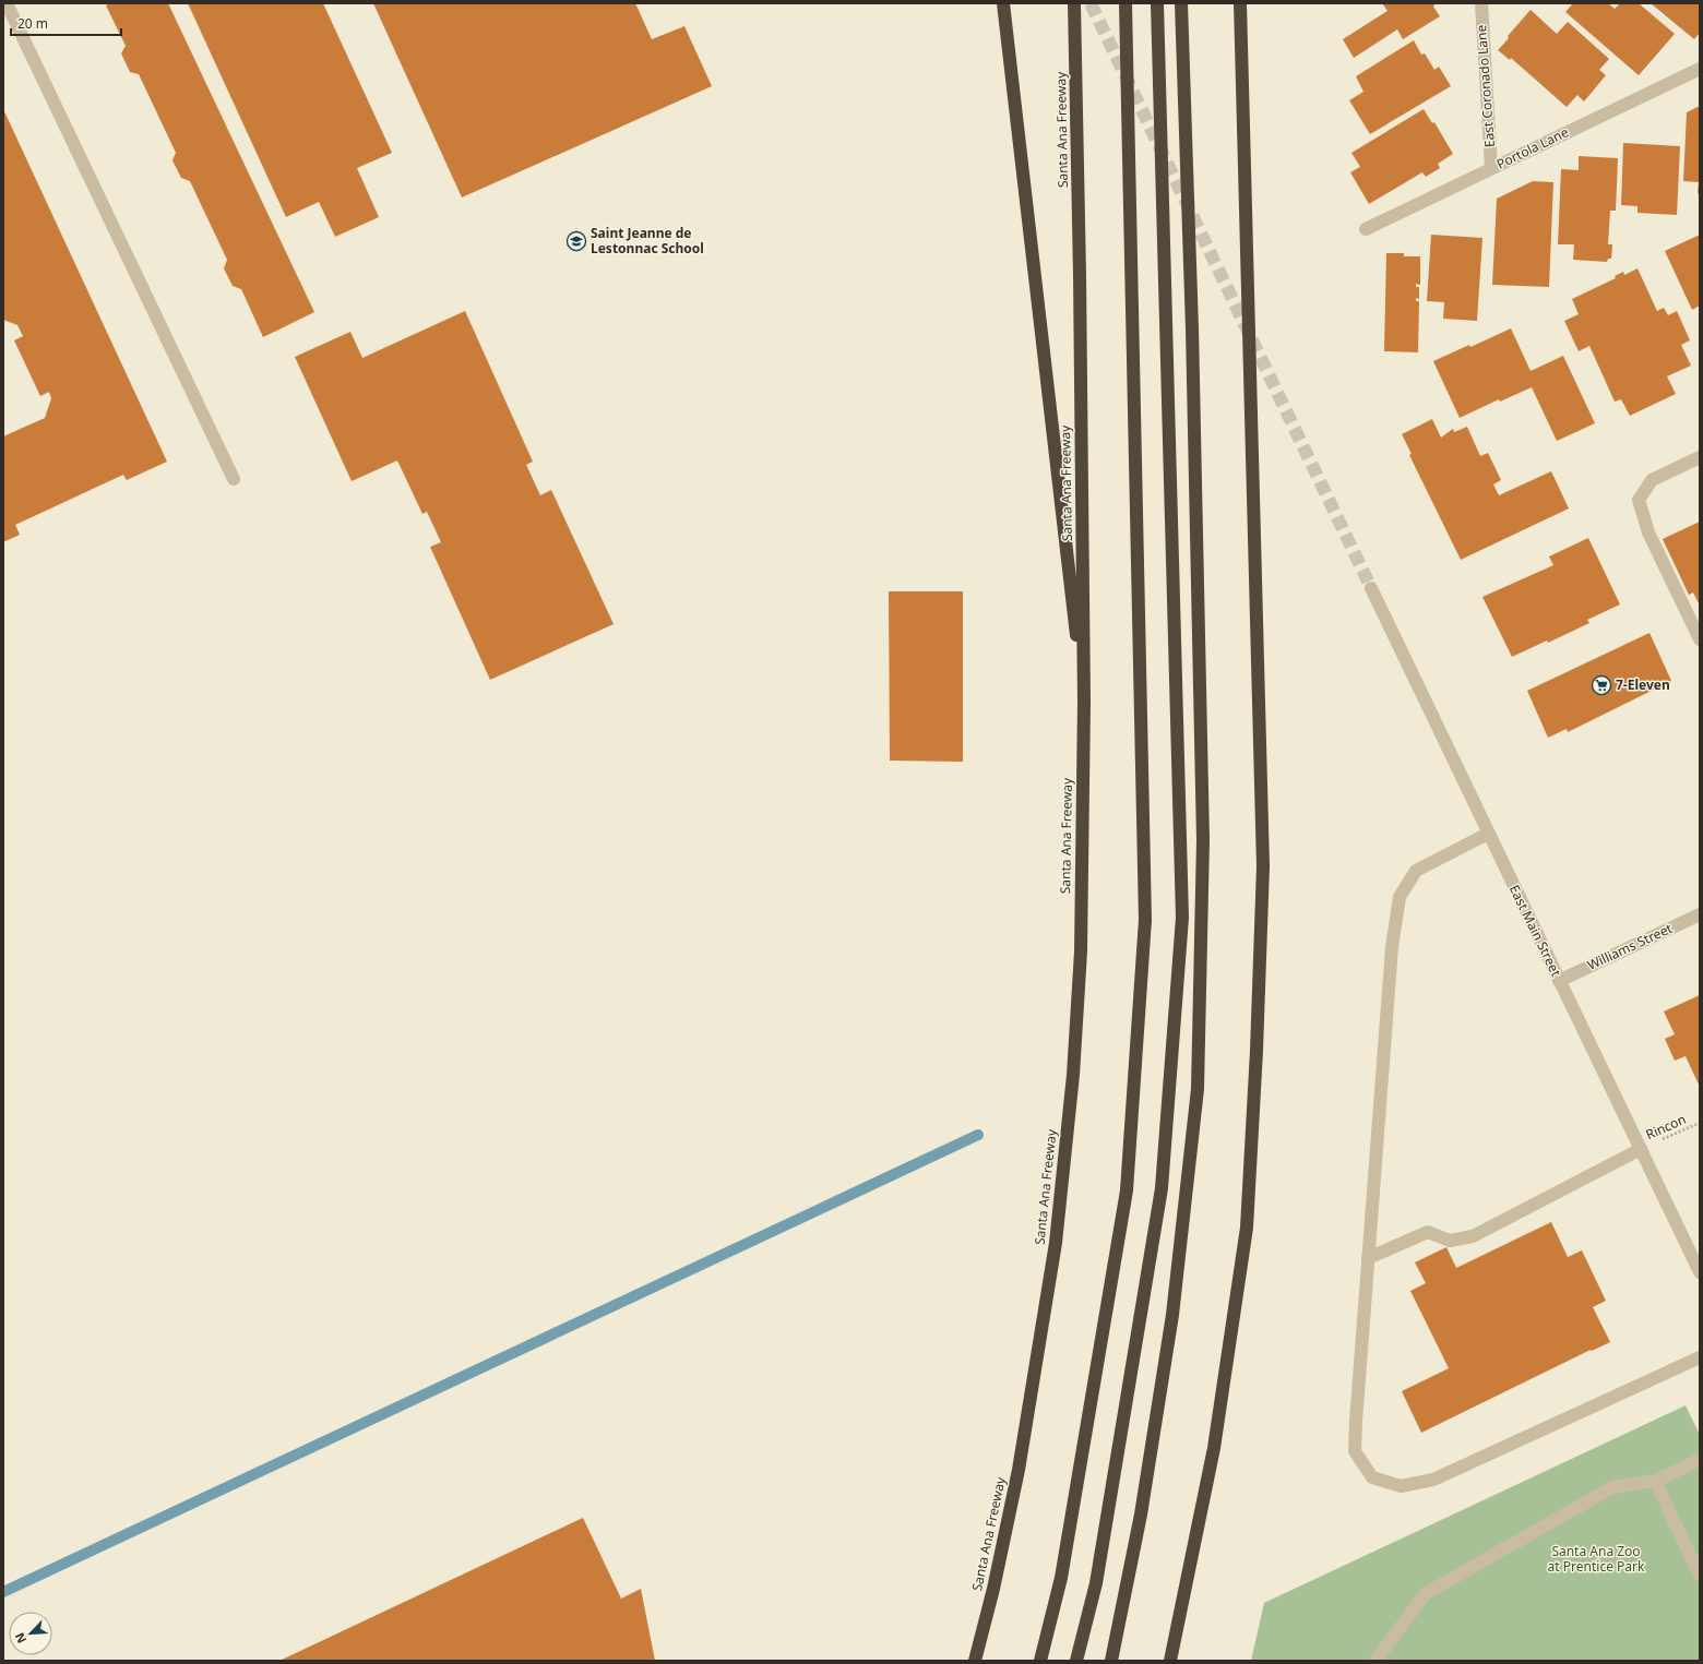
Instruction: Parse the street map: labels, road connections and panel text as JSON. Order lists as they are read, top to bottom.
{
  "streets": {
    "highway": ["Santa Ana Freeway"],
    "street": [
      "East Coronado Lane",
      "Portola Lane",
      "East Main Street",
      "Williams Street"
    ],
    "path": ["Rincon"]
  },
  "crossings": [
    ["East Coronado Lane", "Portola Lane"],
    ["East Main Street", "Williams Street"],
    ["East Main Street", "Rincon"]
  ],
  "parks": ["Santa Ana Zoo at Prentice Park"],
  "places": {
    "school or university": ["Saint Jeanne de Lestonnac School"],
    "supermarket": ["7-Eleven"]
  },
  "scale_bar": "20 m",
  "north": "bottom left"
}
